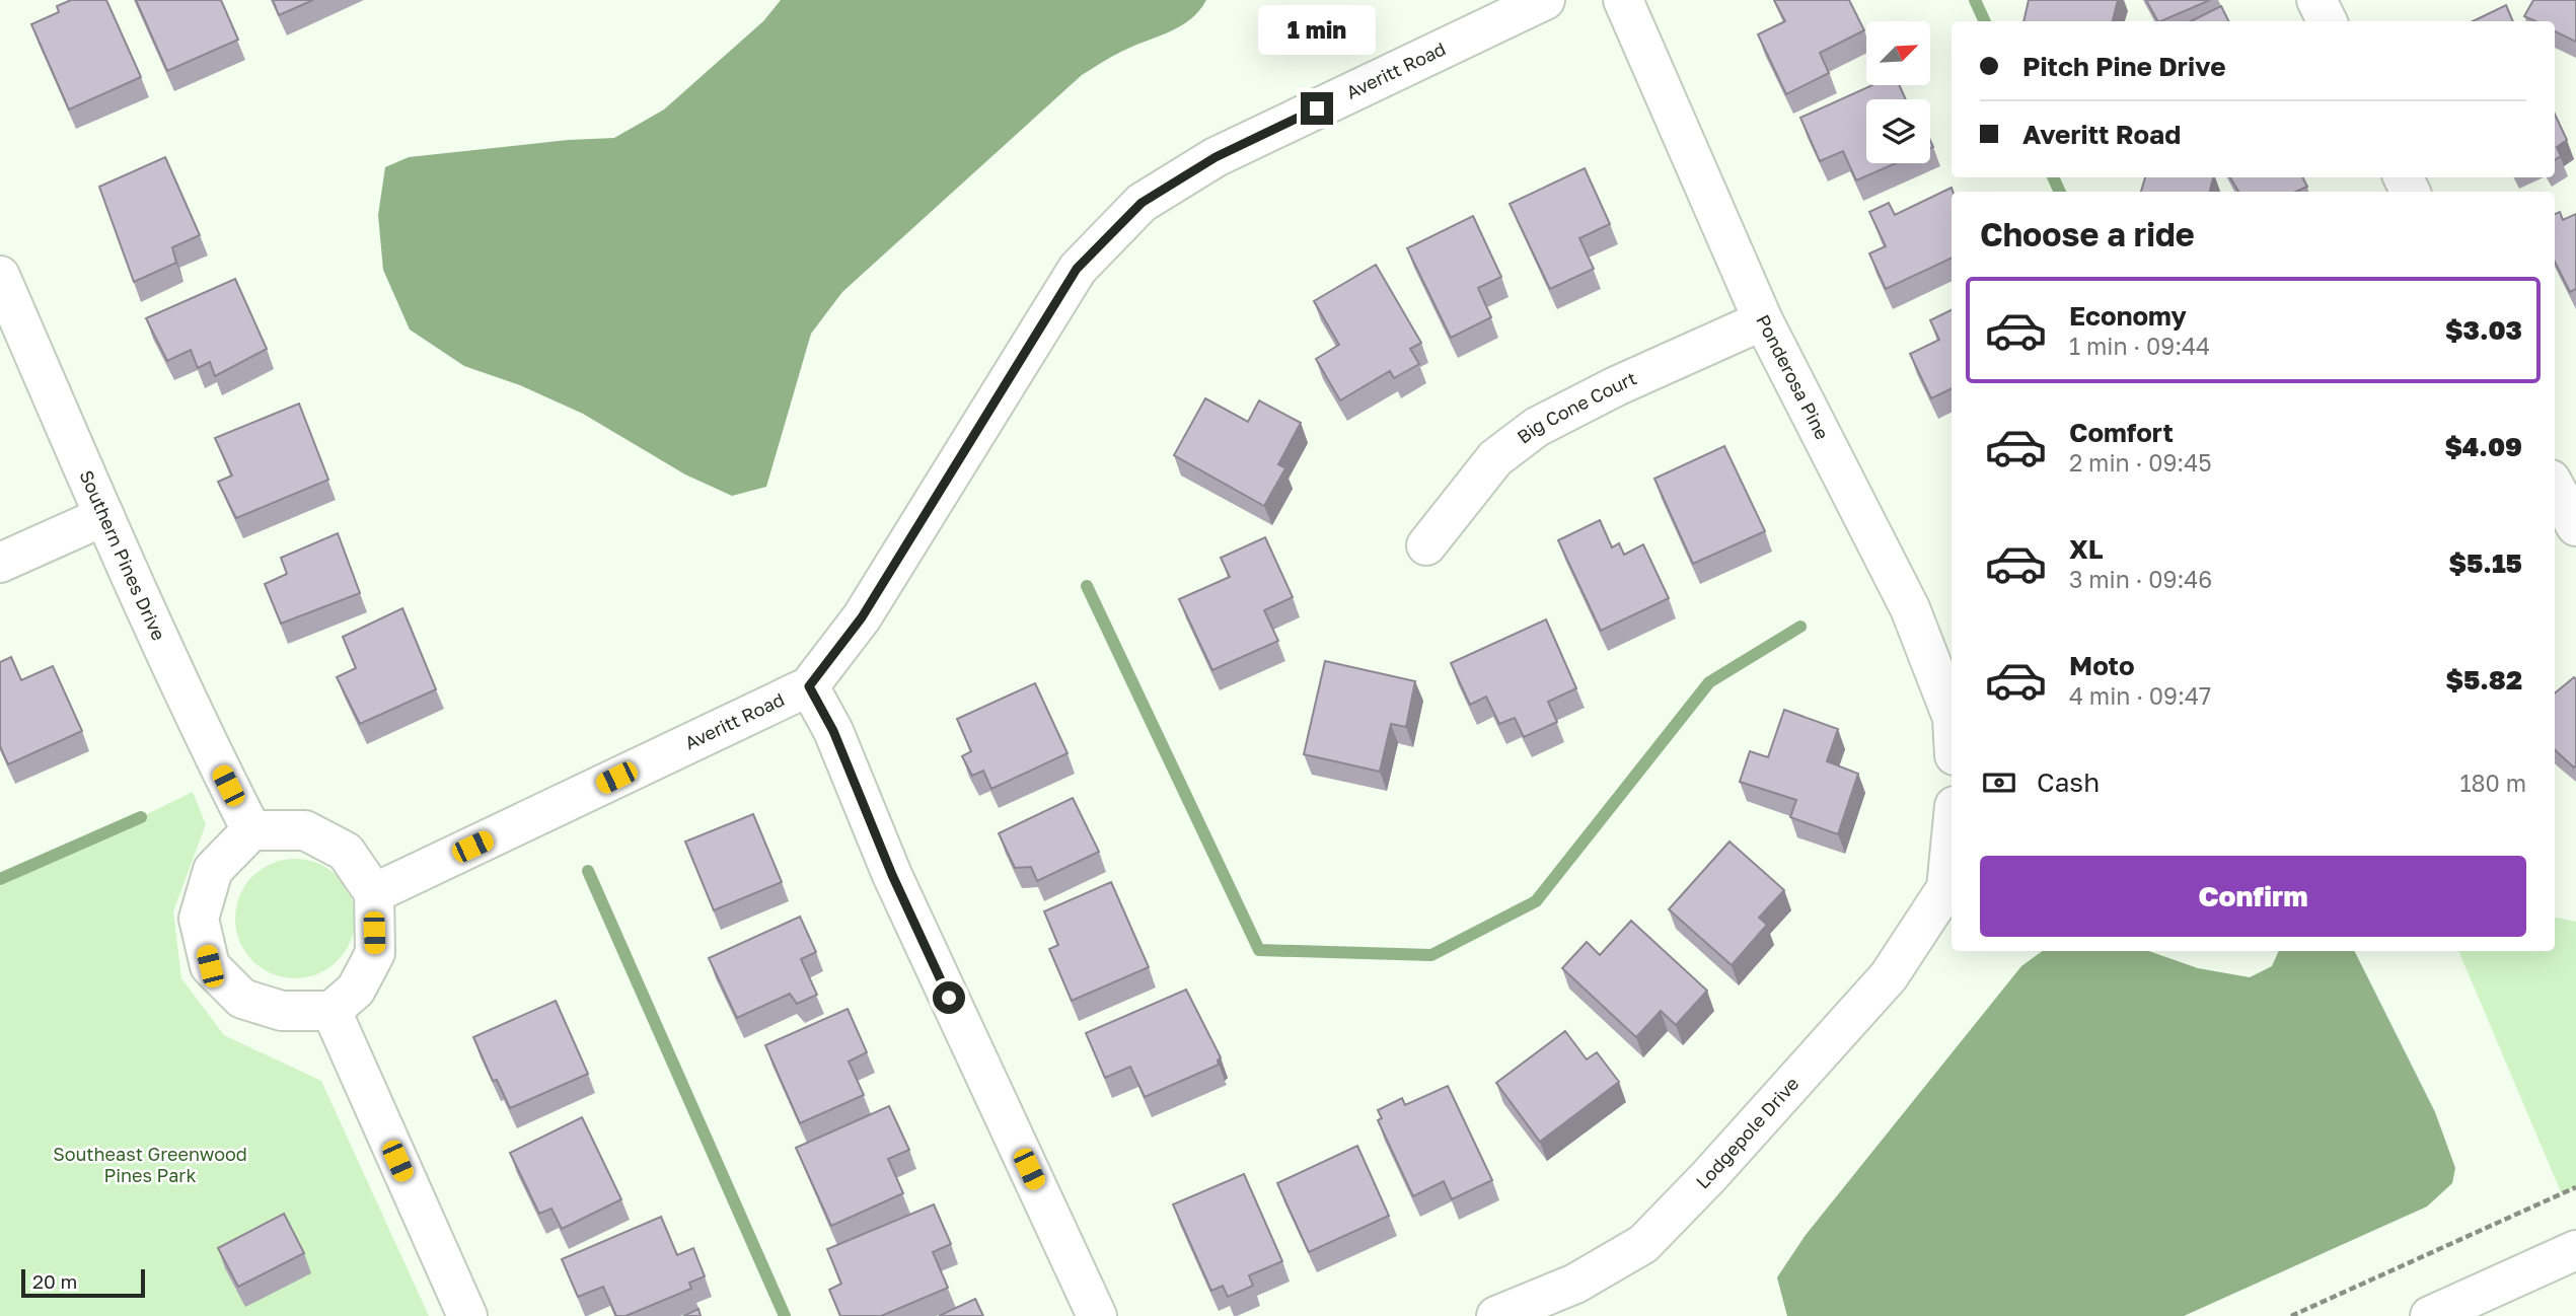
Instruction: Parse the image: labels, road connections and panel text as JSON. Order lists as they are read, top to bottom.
{
  "streets": {
    "street": [
      "Averitt Road",
      "Ponderosa Pine",
      "Big Cone Court",
      "Southern Pines Drive",
      "Lodgepole Drive"
    ]
  },
  "crossings": [
    ["Averitt Road", "Southern Pines Drive"],
    ["Ponderosa Pine", "Big Cone Court"]
  ],
  "parks": ["Southeast Greenwood Pines Park"],
  "scale_bar": "20 m",
  "north": "top right",
  "page": {
    "bubble": "1 min",
    "banner": ["Pitch Pine Drive", "Averitt Road"],
    "heading": "Choose a ride",
    "list": [
      {
        "name": "Economy",
        "note": "1 min · 09:44",
        "value": "$3.03"
      },
      {
        "name": "Comfort",
        "note": "2 min · 09:45",
        "value": "$4.09"
      },
      {
        "name": "XL",
        "note": "3 min · 09:46",
        "value": "$5.15"
      },
      {
        "name": "Moto",
        "note": "4 min · 09:47",
        "value": "$5.82"
      }
    ],
    "pay": ["Cash", "180 m"],
    "buttons": "Confirm",
    "scale": "20 m"
  }
}
